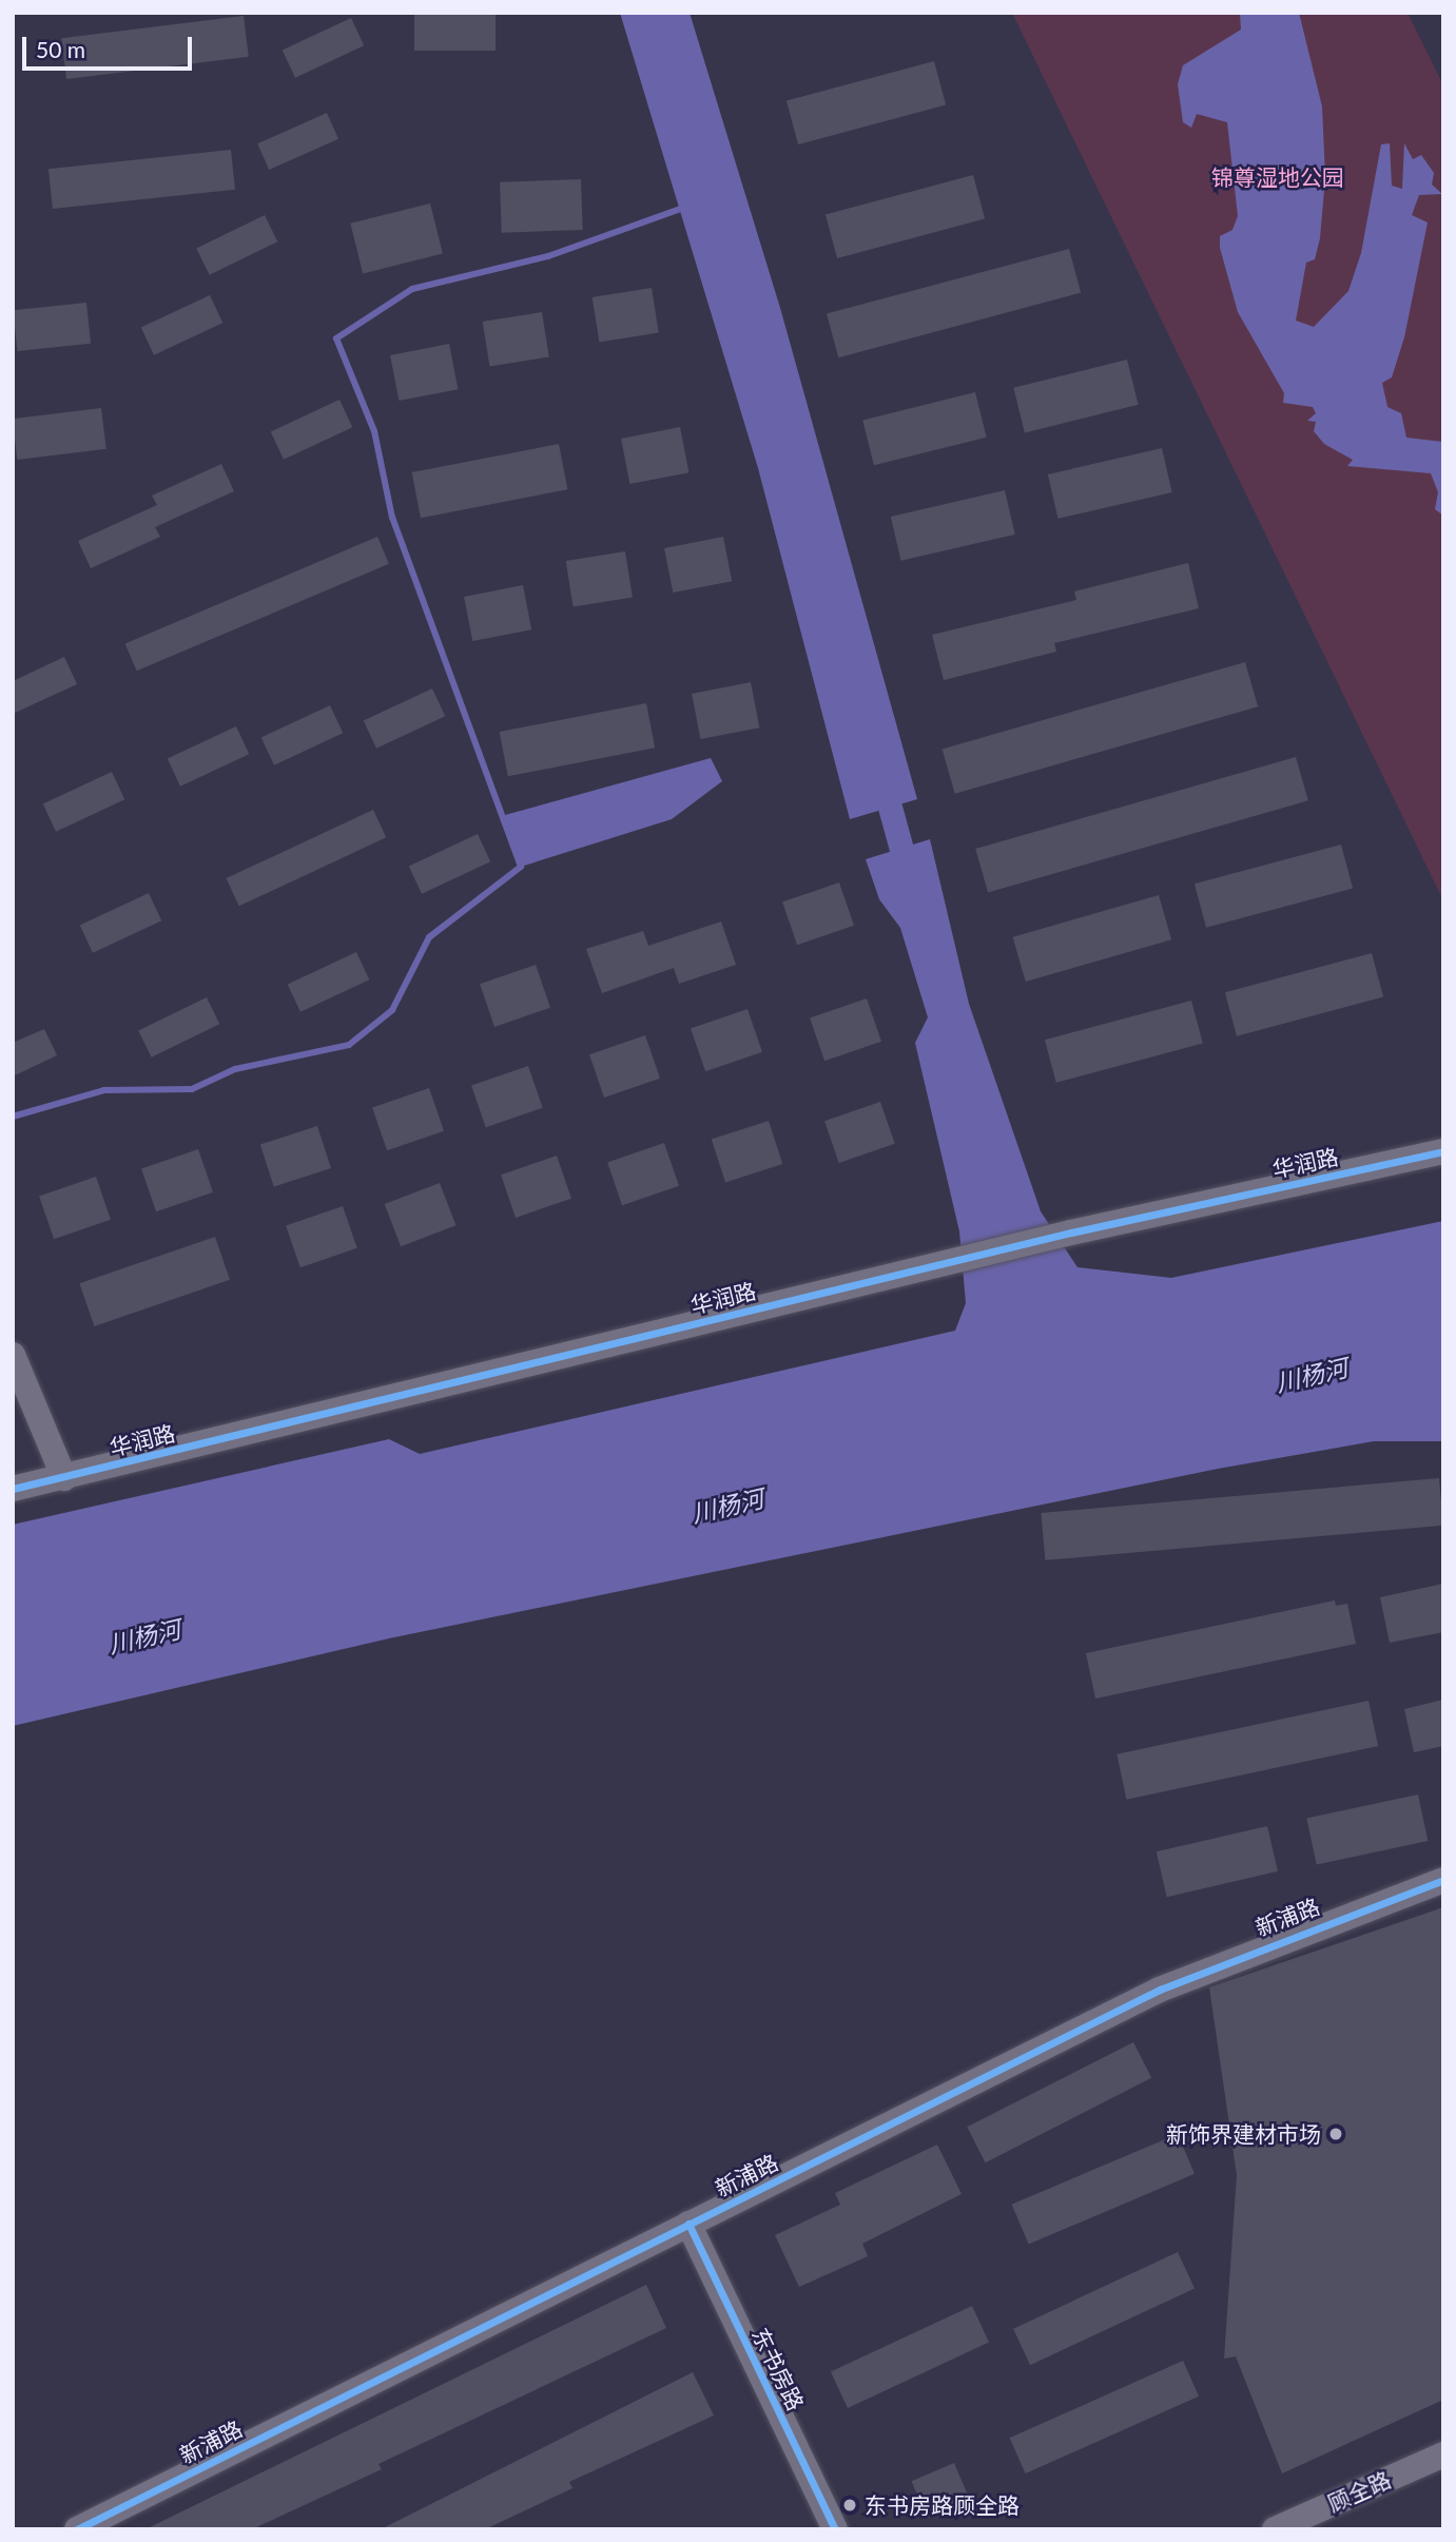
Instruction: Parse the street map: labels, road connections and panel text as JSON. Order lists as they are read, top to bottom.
{
  "streets": {
    "street": [
      "华润路",
      "新浦路",
      "东书房路",
      "顾全路"
    ]
  },
  "crossings": [
    ["新浦路", "东书房路"]
  ],
  "water": ["川杨河"],
  "parks": ["锦尊湿地公园"],
  "places": ["新饰界建材市场", "东书房路顾全路"],
  "scale_bar": "50 m"
}
